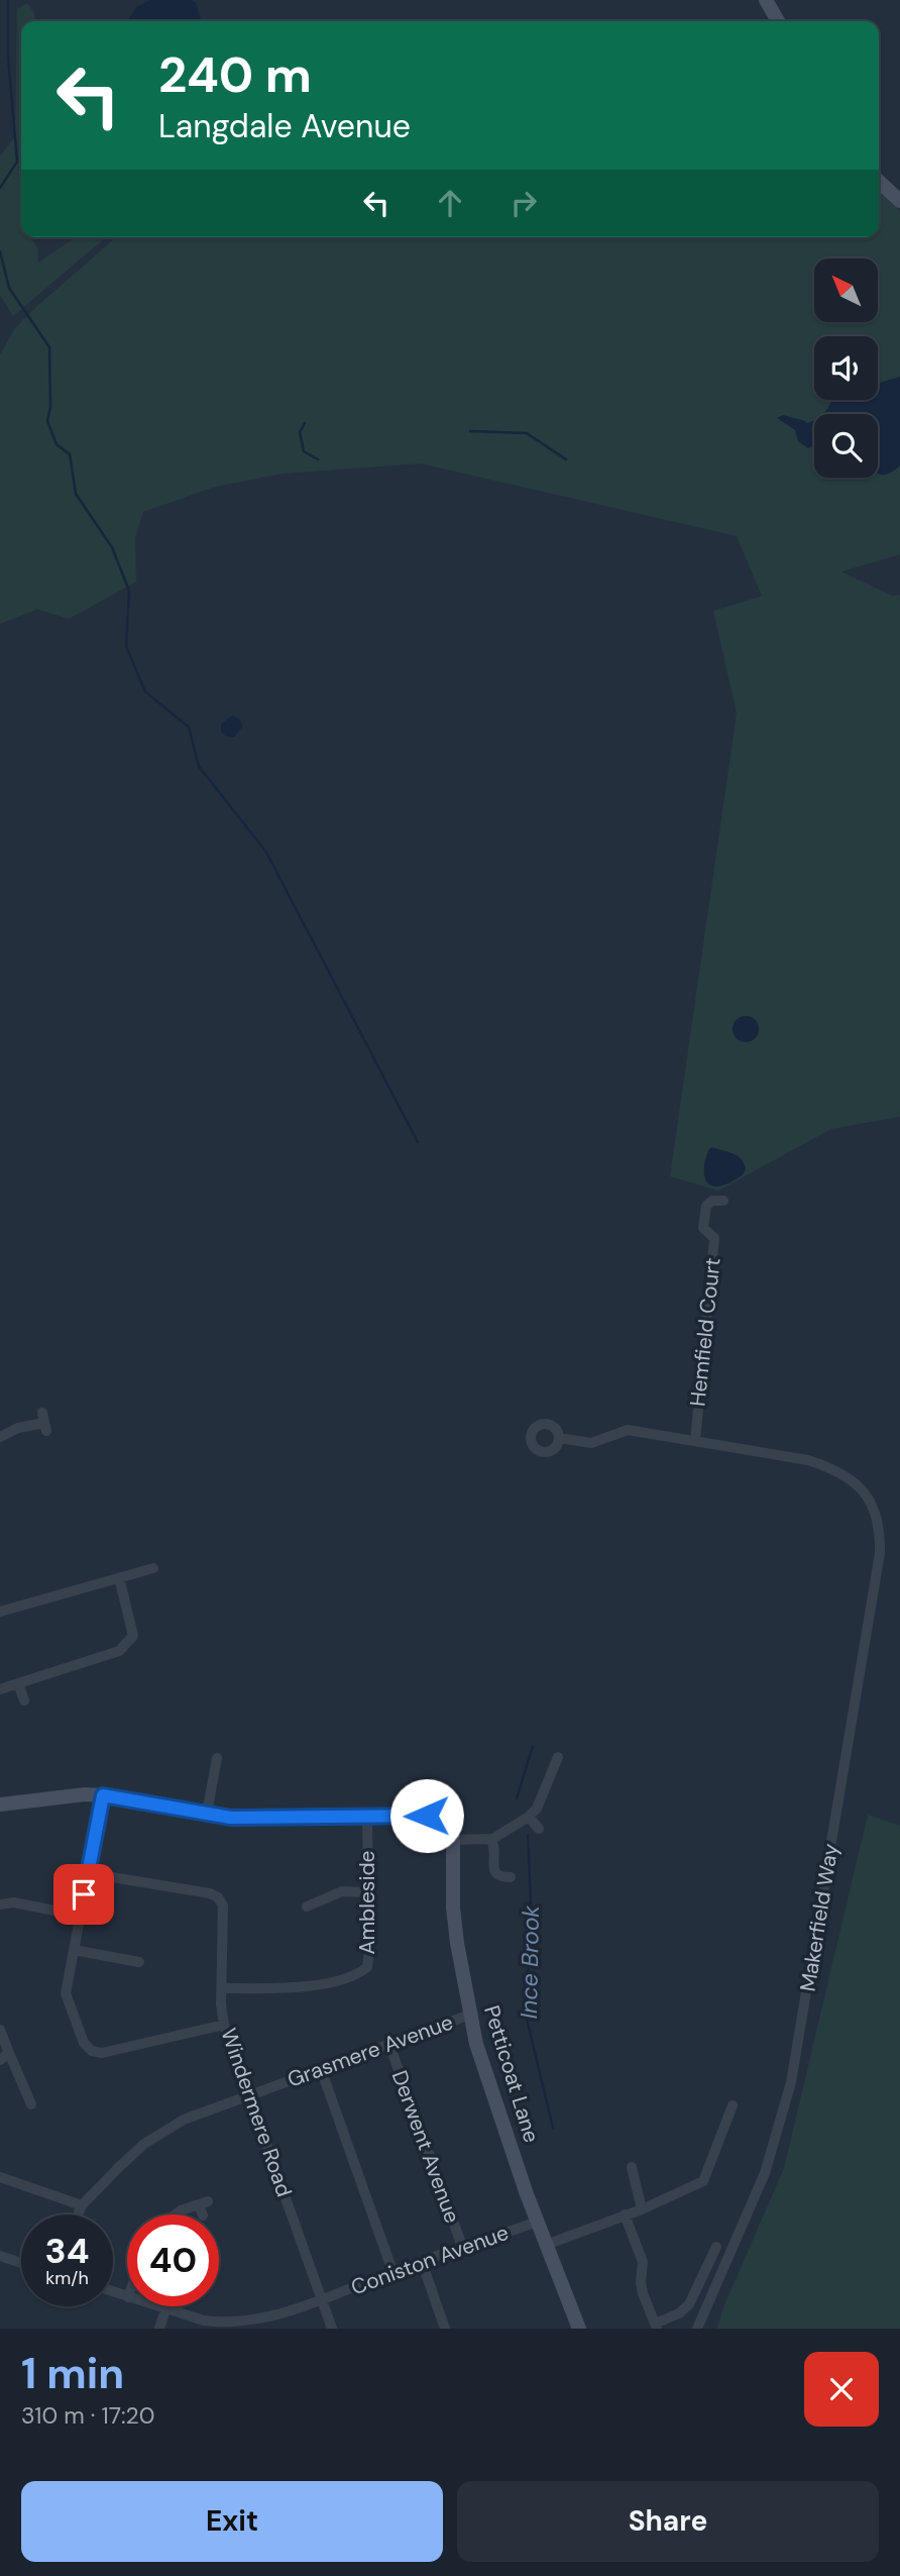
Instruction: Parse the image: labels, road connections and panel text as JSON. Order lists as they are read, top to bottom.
{
  "streets": {
    "street": [
      "Hemfield Court",
      "Ambleside",
      "Makerfield Way",
      "Grasmere Avenue",
      "Petticoat Lane",
      "Windermere Road",
      "Derwent Avenue",
      "Coniston Avenue"
    ]
  },
  "crossings": [
    ["Hemfield Court", "Makerfield Way"],
    ["Ambleside", "Petticoat Lane"],
    ["Ambleside", "Windermere Road"],
    ["Grasmere Avenue", "Petticoat Lane"],
    ["Grasmere Avenue", "Windermere Road"],
    ["Grasmere Avenue", "Derwent Avenue"],
    ["Petticoat Lane", "Coniston Avenue"],
    ["Windermere Road", "Coniston Avenue"],
    ["Derwent Avenue", "Coniston Avenue"]
  ],
  "water": ["Ince Brook"],
  "north": "top left",
  "page": {
    "turn": ["240 m", "Langdale Avenue"],
    "speed": "34 km/h",
    "limit": "40",
    "heading": ["1 min", "310 m · 17:20"],
    "buttons": ["Exit", "Share"]
  }
}
